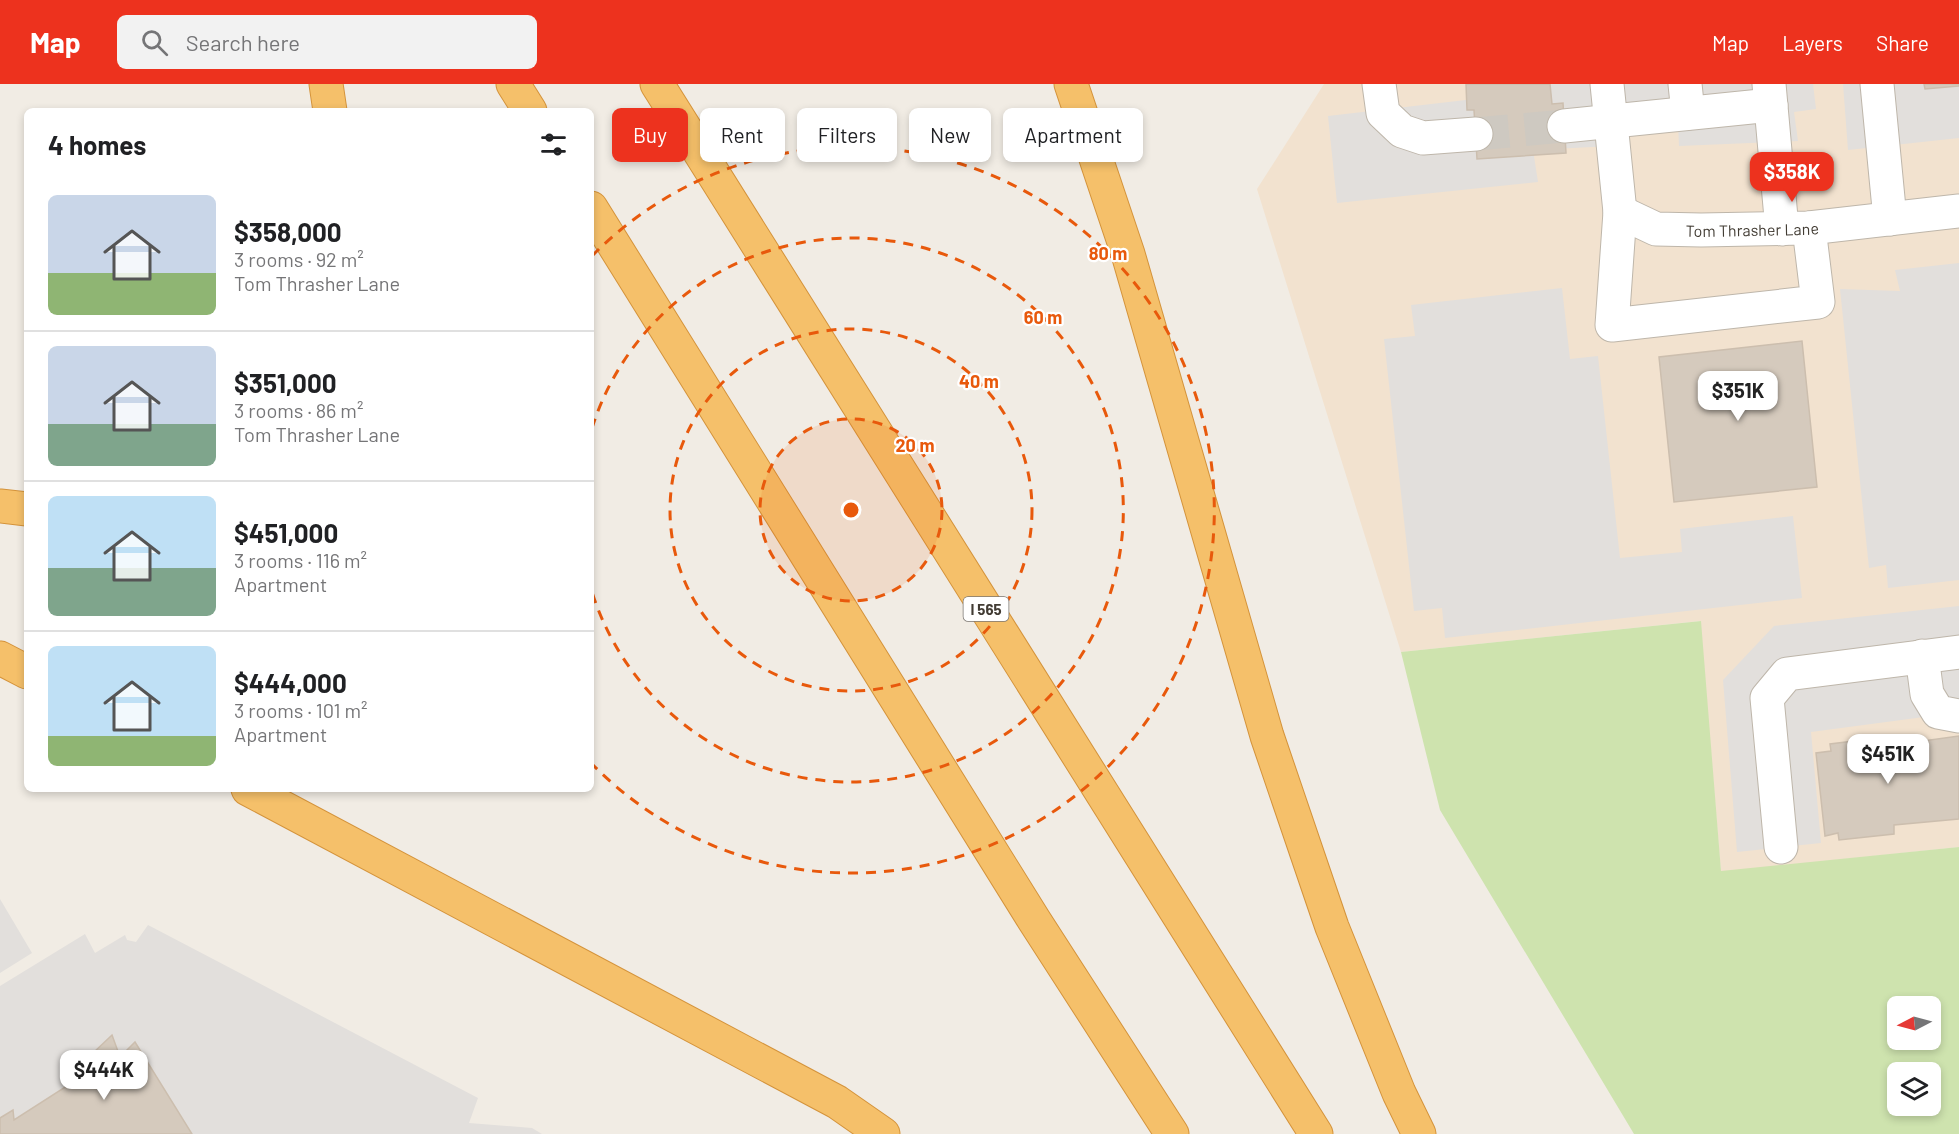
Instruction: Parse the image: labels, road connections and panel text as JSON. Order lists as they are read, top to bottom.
{
  "streets": {
    "highway": ["I 565"],
    "street": ["Tom Thrasher Lane"]
  },
  "north": "left",
  "page": {
    "header": "Map",
    "search": "Search here",
    "nav": ["Map", "Layers", "Share"],
    "chip": [
      "Buy",
      "Rent",
      "Filters",
      "New",
      "Apartment"
    ],
    "heading": "4 homes",
    "price": [
      "$358K",
      "$351K",
      "$451K",
      "$444K"
    ],
    "list": [
      {
        "name": "$358,000",
        "note": "3 rooms · 92 m² · Tom Thrasher Lane"
      },
      {
        "name": "$351,000",
        "note": "3 rooms · 86 m² · Tom Thrasher Lane"
      },
      {
        "name": "$451,000",
        "note": "3 rooms · 116 m² · Apartment"
      },
      {
        "name": "$444,000",
        "note": "3 rooms · 101 m² · Apartment"
      }
    ]
  },
  "rings": [
    "80 m",
    "60 m",
    "40 m",
    "20 m"
  ]
}
